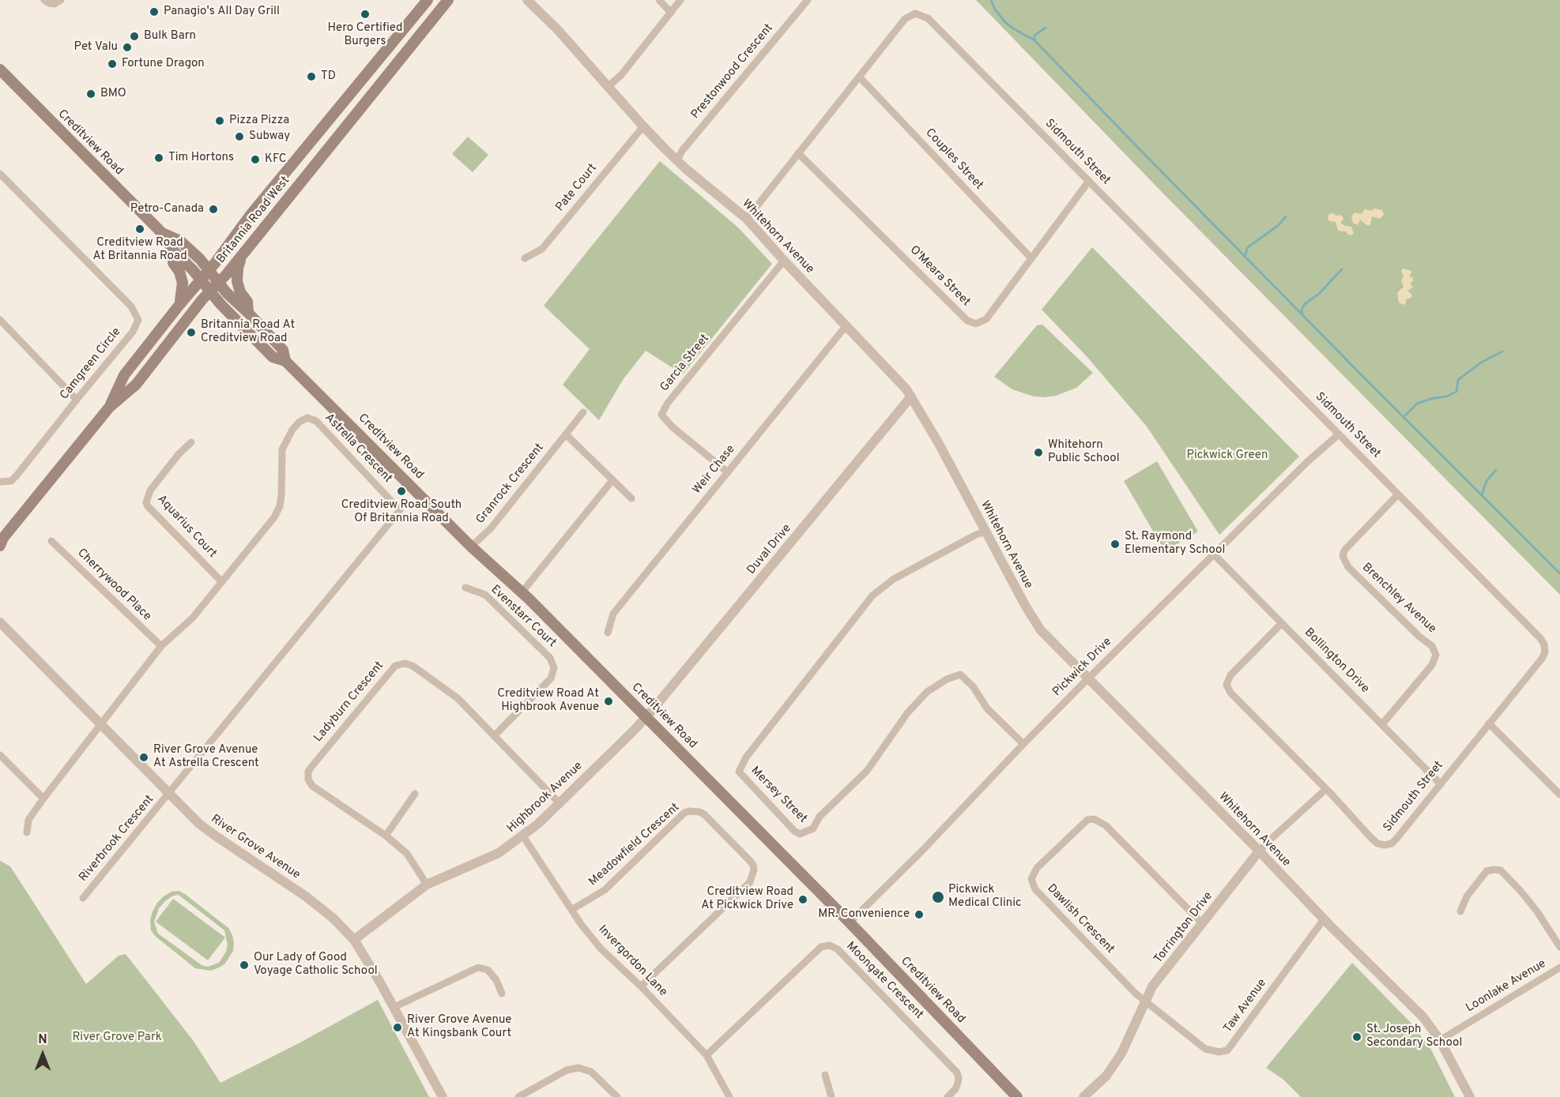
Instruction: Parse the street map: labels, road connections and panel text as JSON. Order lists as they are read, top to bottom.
{
  "streets": {
    "main road": ["Creditview Road", "Britannia Road West"],
    "street": [
      "Prestonwood Crescent",
      "Sidmouth Street",
      "Couples Street",
      "Pate Court",
      "Whitehorn Avenue",
      "O'Meara Street",
      "Garcia Street",
      "Camgreen Circle",
      "Astrella Crescent",
      "Weir Chase",
      "Granrock Crescent",
      "Aquarius Court",
      "Duval Drive",
      "Cherrywood Place",
      "Brenchley Avenue",
      "Evenstarr Court",
      "Bollington Drive",
      "Pickwick Drive",
      "Ladyburn Crescent",
      "Mersey Street",
      "Highbrook Avenue",
      "Riverbrook Crescent",
      "Meadowfield Crescent",
      "River Grove Avenue",
      "Dawlish Crescent",
      "Torrington Drive",
      "Invergordon Lane",
      "Moongate Crescent",
      "Loonlake Avenue",
      "Taw Avenue"
    ]
  },
  "crossings": [
    ["Prestonwood Crescent", "Whitehorn Avenue"],
    ["Creditview Road", "Britannia Road West"],
    ["Creditview Road", "Granrock Crescent"],
    ["Creditview Road", "Duval Drive"],
    ["Creditview Road", "Pickwick Drive"],
    ["Creditview Road", "Highbrook Avenue"],
    ["Sidmouth Street", "Couples Street"],
    ["Sidmouth Street", "Whitehorn Avenue"],
    ["Sidmouth Street", "O'Meara Street"],
    ["Sidmouth Street", "Brenchley Avenue"],
    ["Sidmouth Street", "Bollington Drive"],
    ["Sidmouth Street", "Pickwick Drive"],
    ["Sidmouth Street", "Torrington Drive"],
    ["Couples Street", "O'Meara Street"],
    ["Pate Court", "Whitehorn Avenue"],
    ["Whitehorn Avenue", "Garcia Street"],
    ["Whitehorn Avenue", "Weir Chase"],
    ["Whitehorn Avenue", "Duval Drive"],
    ["Whitehorn Avenue", "Pickwick Drive"],
    ["Whitehorn Avenue", "Mersey Street"],
    ["Whitehorn Avenue", "Torrington Drive"],
    ["Whitehorn Avenue", "Loonlake Avenue"],
    ["Whitehorn Avenue", "Taw Avenue"],
    ["Garcia Street", "Weir Chase"],
    ["Astrella Crescent", "Aquarius Court"],
    ["Astrella Crescent", "Cherrywood Place"],
    ["Astrella Crescent", "Riverbrook Crescent"],
    ["Astrella Crescent", "River Grove Avenue"],
    ["Duval Drive", "Highbrook Avenue"],
    ["Brenchley Avenue", "Bollington Drive"],
    ["Evenstarr Court", "Ladyburn Crescent"],
    ["Bollington Drive", "Pickwick Drive"],
    ["Pickwick Drive", "Mersey Street"],
    ["Ladyburn Crescent", "Highbrook Avenue"],
    ["Highbrook Avenue", "River Grove Avenue"],
    ["Highbrook Avenue", "Invergordon Lane"],
    ["Riverbrook Crescent", "River Grove Avenue"],
    ["Meadowfield Crescent", "Invergordon Lane"],
    ["Dawlish Crescent", "Torrington Drive"],
    ["Dawlish Crescent", "Taw Avenue"],
    ["Torrington Drive", "Taw Avenue"],
    ["Invergordon Lane", "Moongate Crescent"]
  ],
  "parks": ["Pickwick Green", "River Grove Park"],
  "places": [
    "Panagio's All Day Grill",
    "Hero Certified Burgers",
    "Bulk Barn",
    "Pet Valu",
    "Fortune Dragon",
    "TD",
    "BMO",
    "Pizza Pizza",
    "Subway",
    "Tim Hortons",
    "KFC",
    "Petro-Canada",
    "Creditview Road At Britannia Road",
    "Britannia Road At Creditview Road",
    "Whitehorn Public School",
    "Creditview Road South Of Britannia Road",
    "St. Raymond Elementary School",
    "Creditview Road At Highbrook Avenue",
    "River Grove Avenue At Astrella Crescent",
    "Pickwick Medical Clinic",
    "Creditview Road At Pickwick Drive",
    "MR. Convenience",
    "Our Lady of Good Voyage Catholic School",
    "River Grove Avenue At Kingsbank Court",
    "St. Joseph Secondary School"
  ],
  "north": "top"
}
